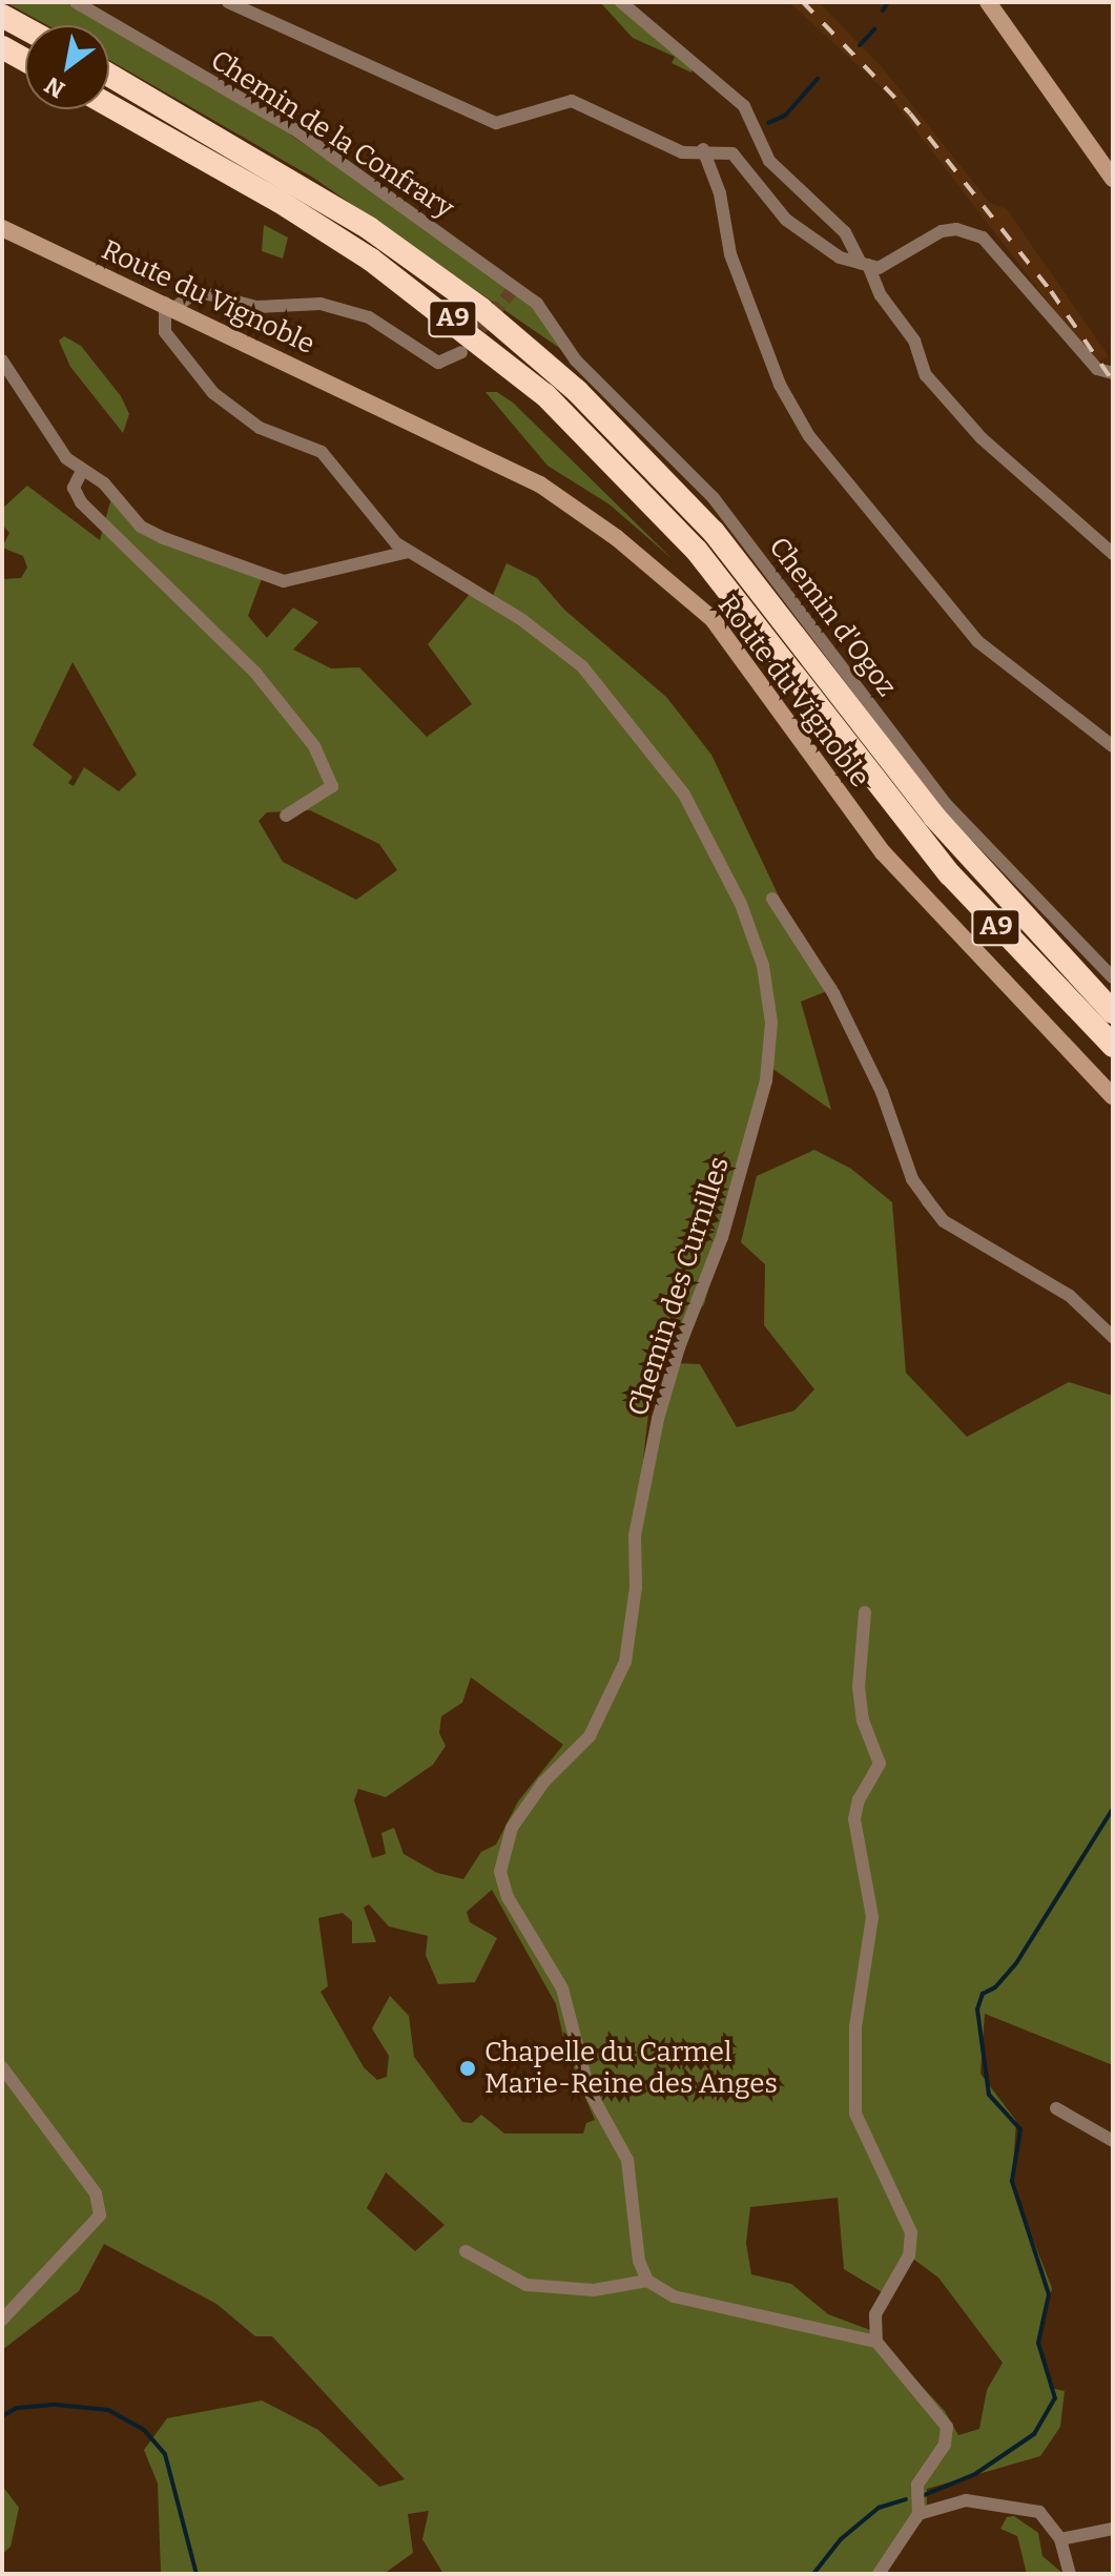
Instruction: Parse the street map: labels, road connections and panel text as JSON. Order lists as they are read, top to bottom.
{
  "streets": {
    "highway": ["A9"],
    "street": [
      "Chemin de la Confrary",
      "Route du Vignoble",
      "Chemin d'Ogoz",
      "Chemin des Curnilles"
    ]
  },
  "crossings": [
    ["Chemin de la Confrary", "Chemin d'Ogoz"],
    ["Route du Vignoble", "Chemin des Curnilles"]
  ],
  "places": ["Chapelle du Carmel Marie-Reine des Anges"],
  "north": "bottom left"
}
